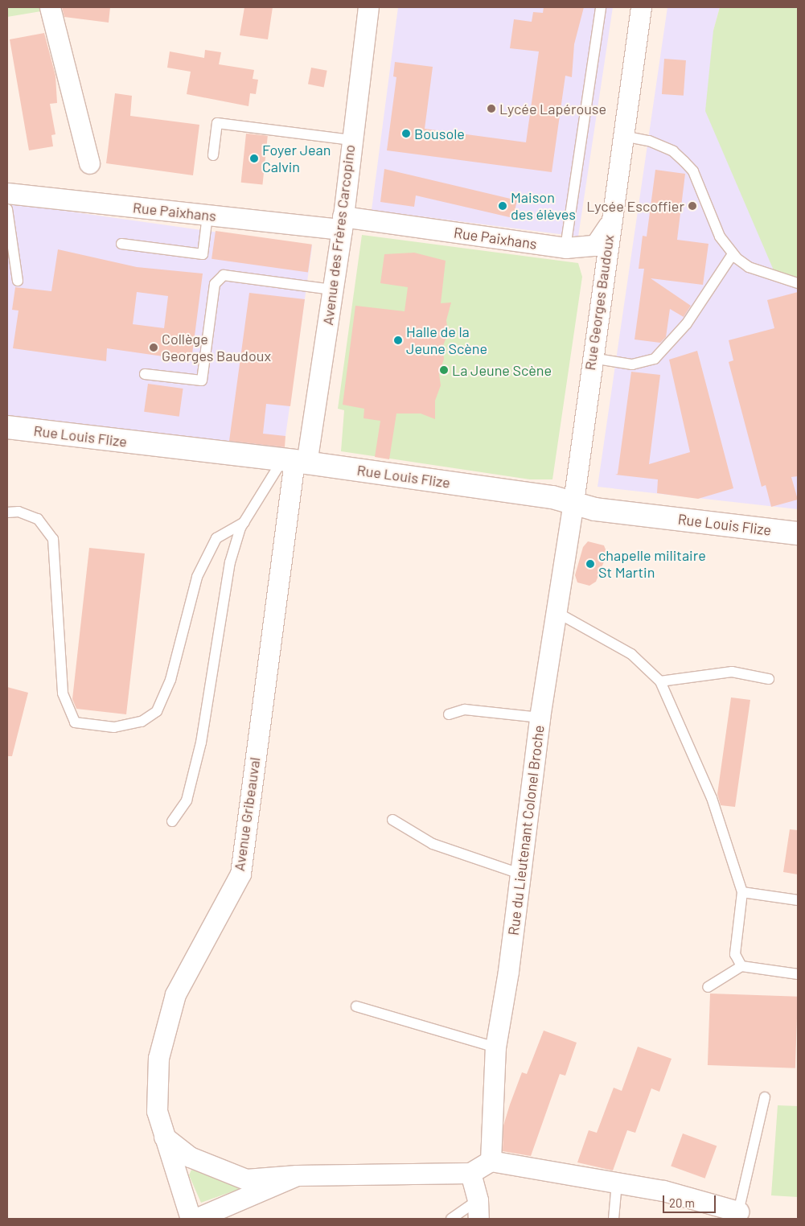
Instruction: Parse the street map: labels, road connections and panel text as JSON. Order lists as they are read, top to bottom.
{
  "streets": {
    "street": [
      "Rue Paixhans",
      "Avenue des Frères Carcopino",
      "Rue Georges Baudoux",
      "Rue Louis Flize",
      "Avenue Gribeauval",
      "Rue du Lieutenant Colonel Broche"
    ]
  },
  "crossings": [
    ["Rue Paixhans", "Avenue des Frères Carcopino"],
    ["Rue Paixhans", "Rue Georges Baudoux"],
    ["Avenue des Frères Carcopino", "Rue Louis Flize"],
    ["Avenue des Frères Carcopino", "Avenue Gribeauval"],
    ["Rue Georges Baudoux", "Rue Louis Flize"],
    ["Rue Georges Baudoux", "Rue du Lieutenant Colonel Broche"],
    ["Rue Louis Flize", "Avenue Gribeauval"],
    ["Rue Louis Flize", "Rue du Lieutenant Colonel Broche"]
  ],
  "places": [
    "Lycée Lapérouse",
    "Bousole",
    "Foyer Jean Calvin",
    "Maison des élèves",
    "Lycée Escoffier",
    "Halle de la Jeune Scène",
    "Collège Georges Baudoux",
    "La Jeune Scène",
    "chapelle militaire St Martin"
  ],
  "scale_bar": "20 m"
}
